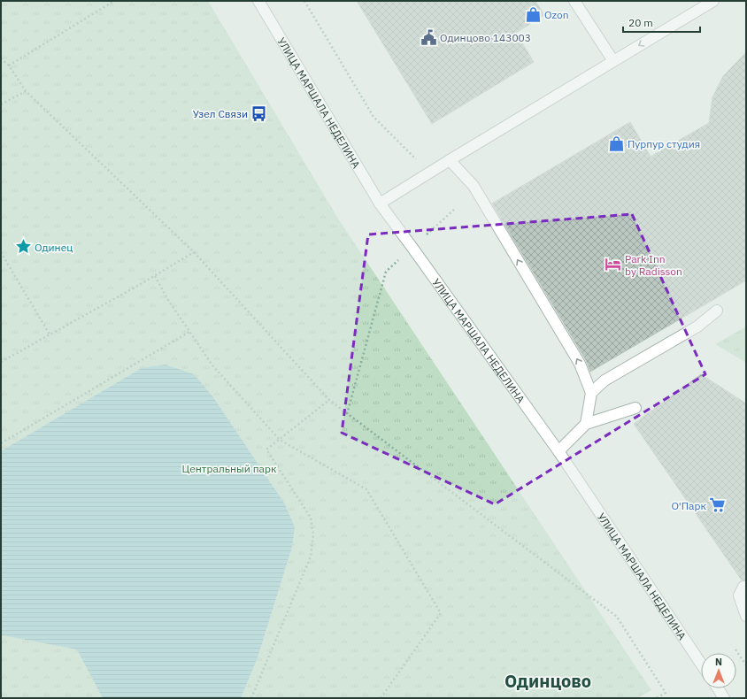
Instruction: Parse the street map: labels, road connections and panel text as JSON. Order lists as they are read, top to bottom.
{
  "streets": {
    "street": ["УЛИЦА МАРШАЛА НЕДЕЛИНА"]
  },
  "districts": ["Одинцово"],
  "parks": ["Центральный парк"],
  "places": {
    "shop": ["Ozon", "Пурпур студия"],
    "public building": ["Одинцово 143003"],
    "bus stop": ["Узел Связи"],
    "place": ["Одинец"],
    "hotel": ["Park Inn by Radisson"],
    "supermarket": ["О'Парк"]
  },
  "scale_bar": "20 m",
  "north": "top"
}
